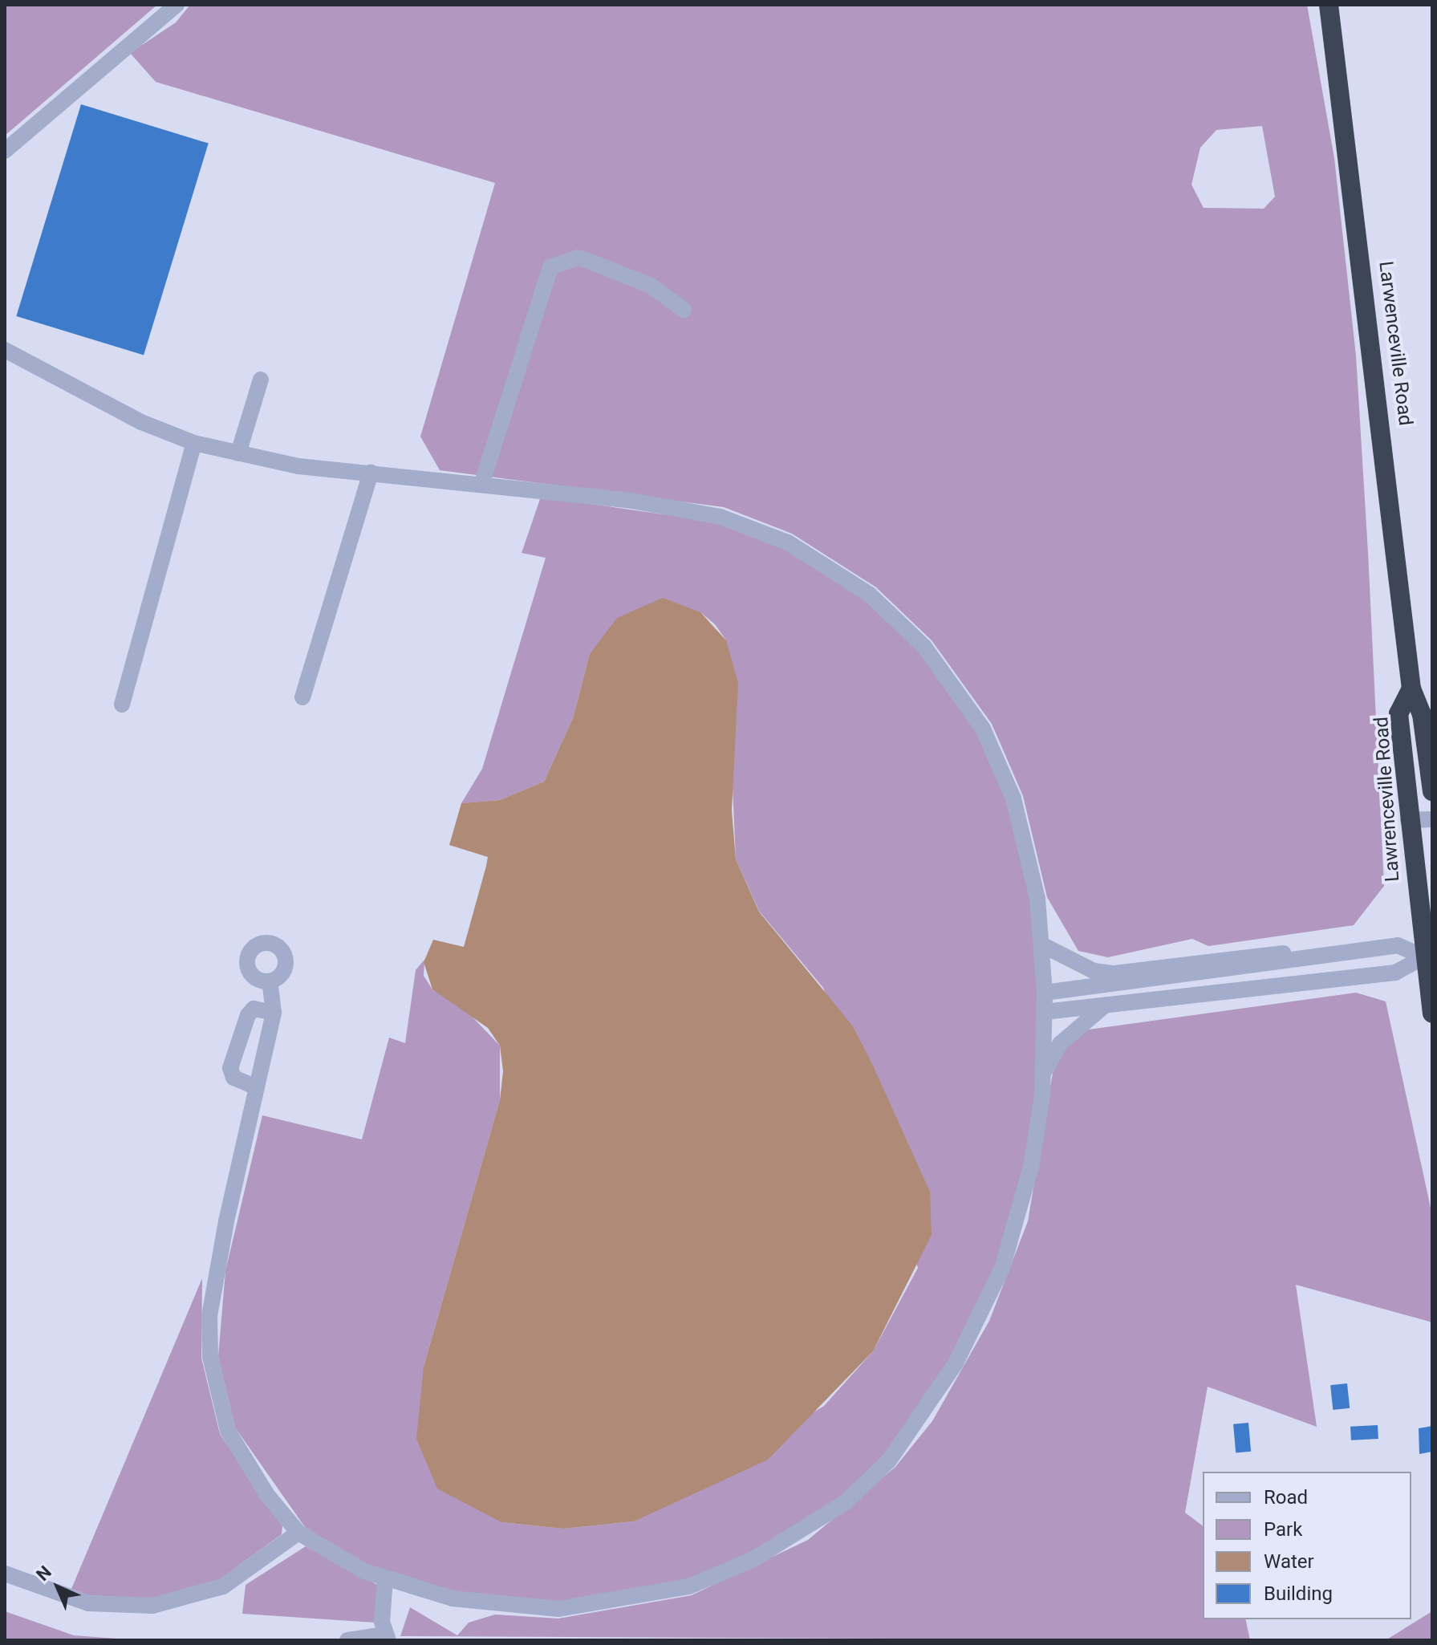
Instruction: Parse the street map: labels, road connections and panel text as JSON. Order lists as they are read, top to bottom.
{
  "streets": {
    "highway": ["Larwenceville Road", "Lawrenceville Road"]
  },
  "crossings": [
    ["Larwenceville Road", "Lawrenceville Road"]
  ],
  "legend": [
    "Road",
    "Park",
    "Water",
    "Building"
  ],
  "north": "top left"
}
